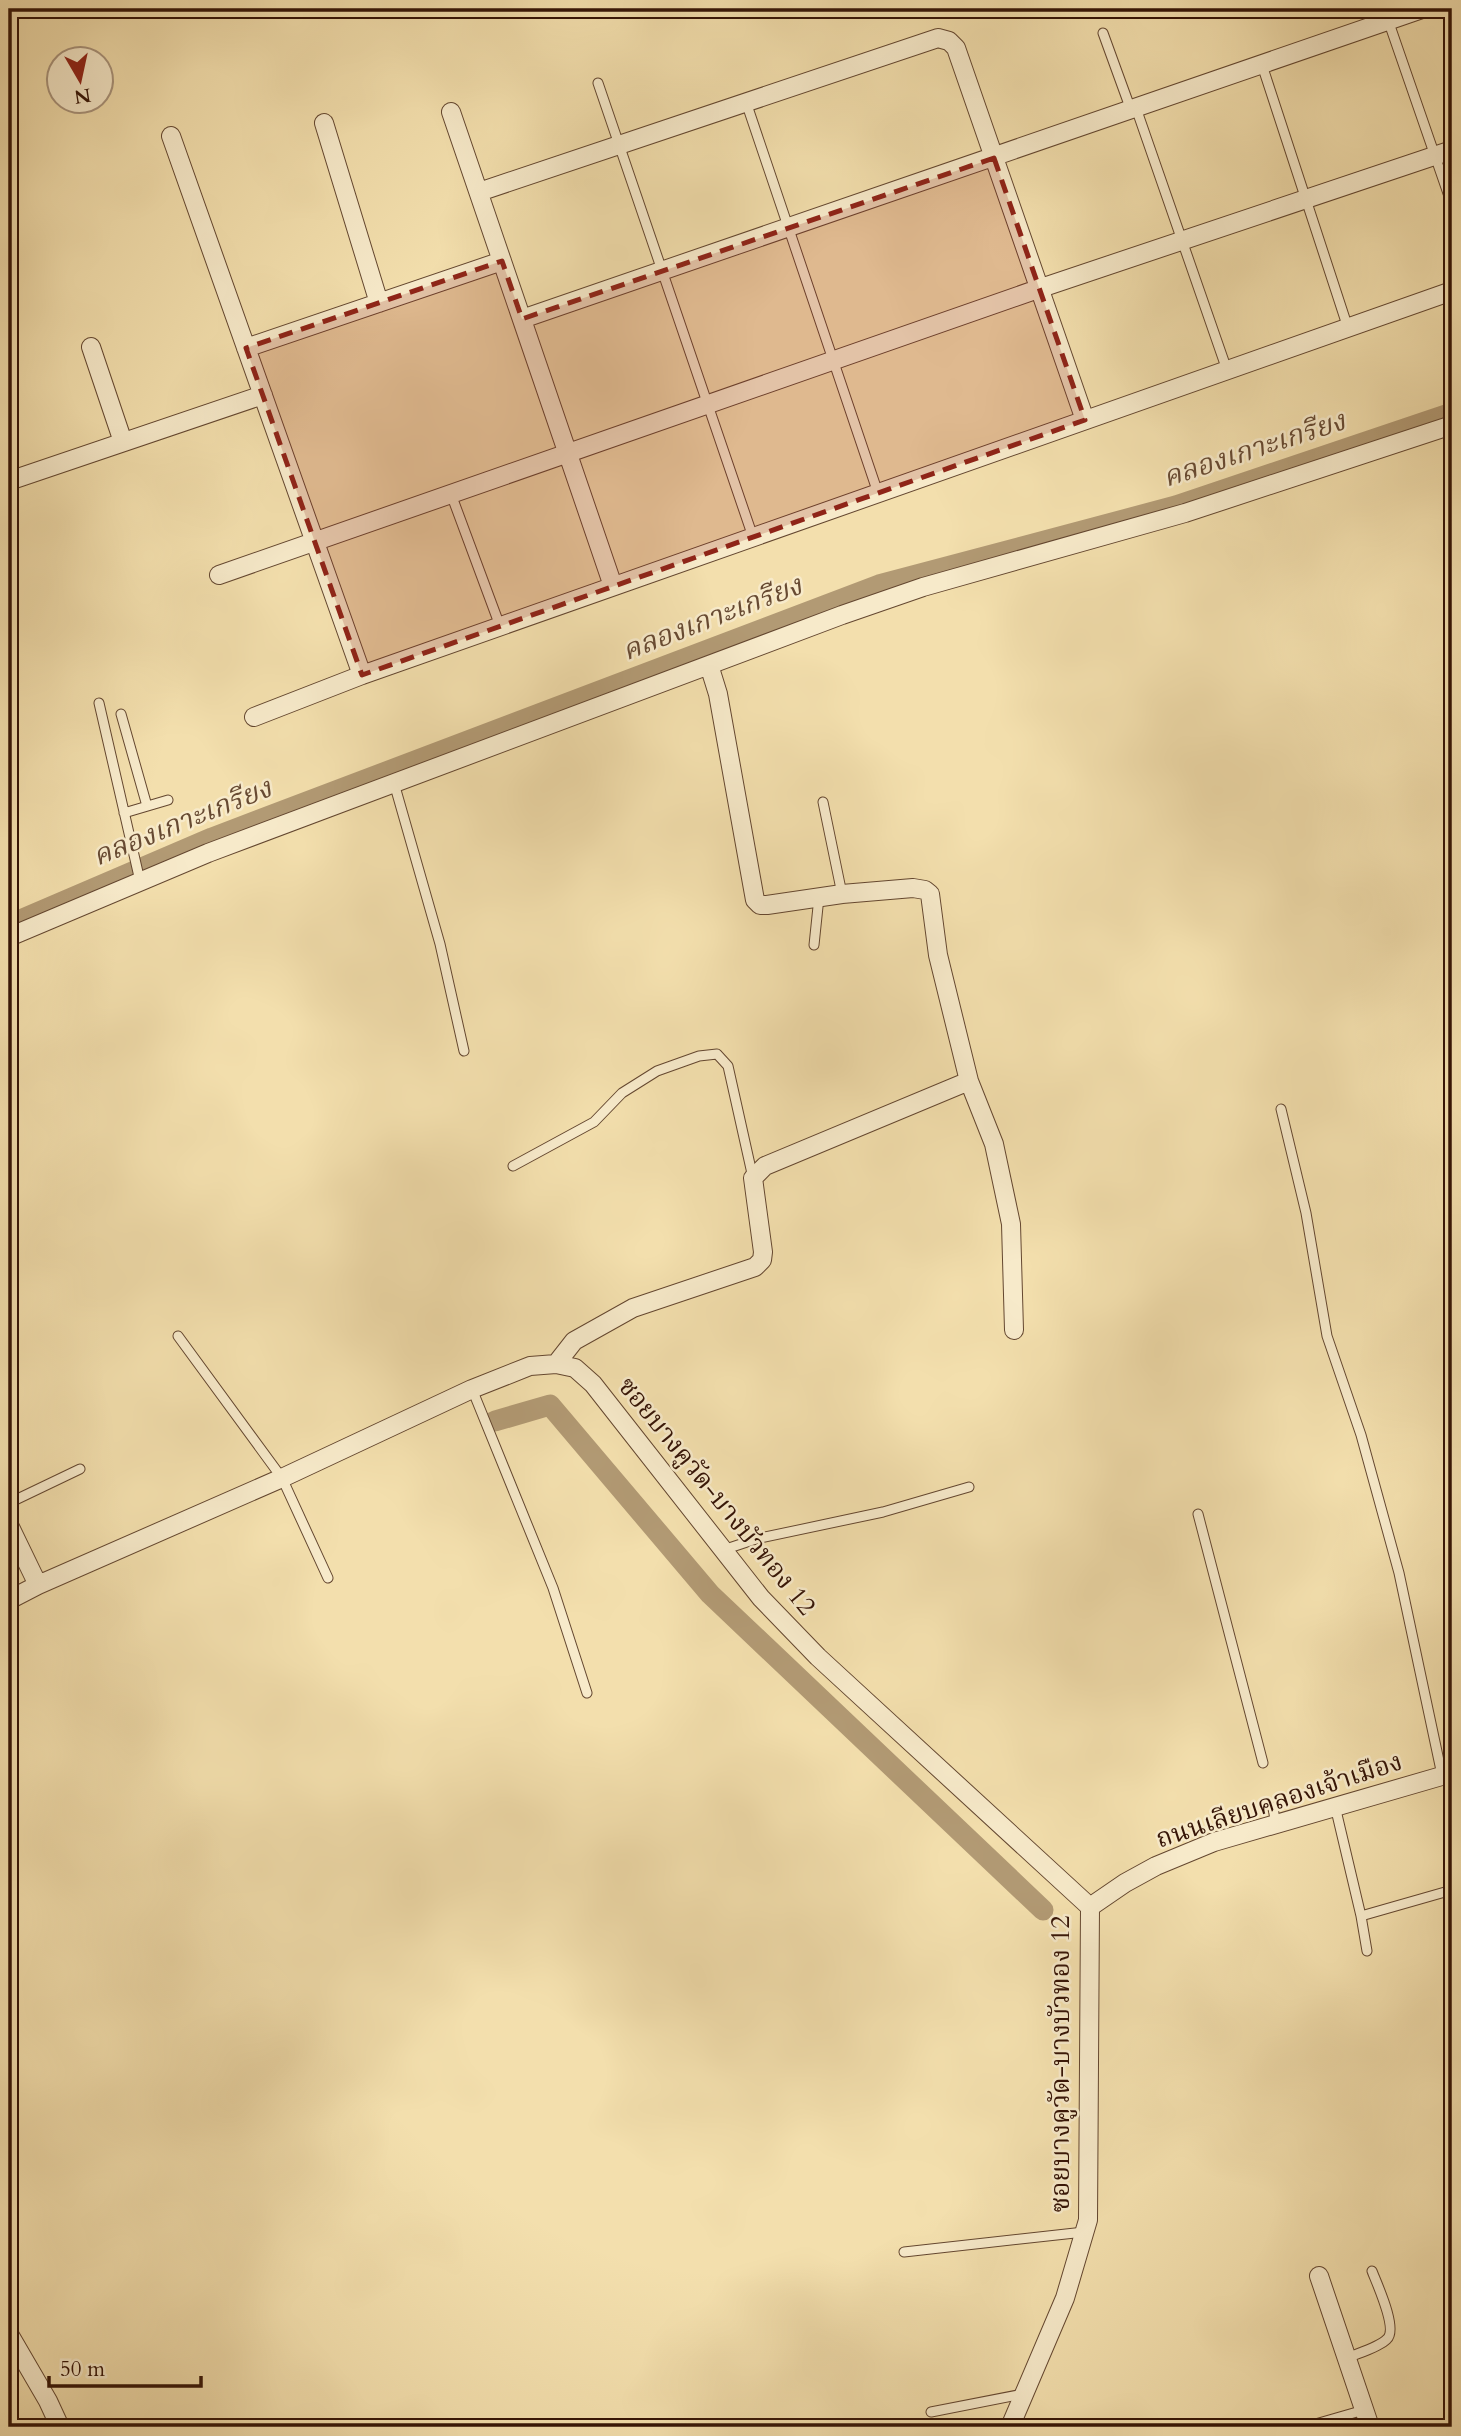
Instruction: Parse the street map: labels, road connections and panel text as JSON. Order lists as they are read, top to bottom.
{
  "streets": {
    "street": ["ซอยบางคูวัด-บางบัวทอง 12", "ถนนเลียบคลองเจ้าเมือง"]
  },
  "crossings": [
    ["ซอยบางคูวัด-บางบัวทอง 12", "ถนนเลียบคลองเจ้าเมือง"]
  ],
  "water": ["คลองเกาะเกรียง"],
  "scale_bar": "50 m",
  "north": "bottom"
}
